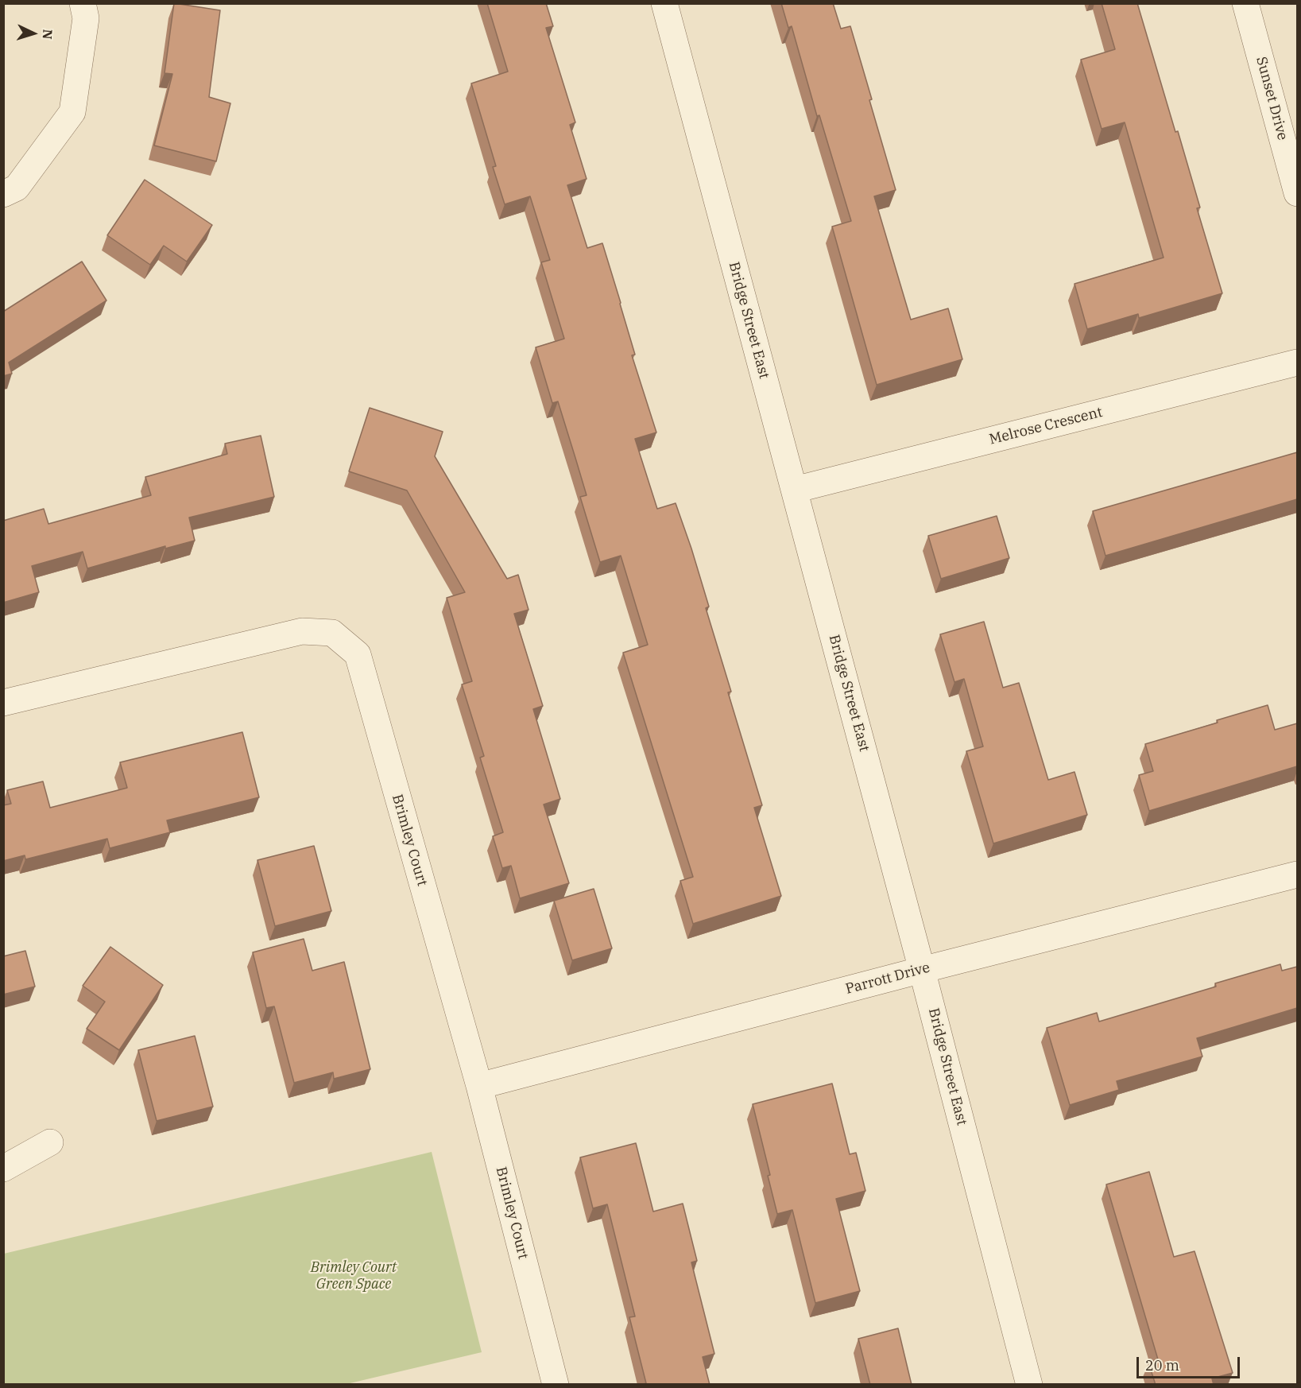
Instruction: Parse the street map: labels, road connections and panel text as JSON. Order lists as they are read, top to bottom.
{
  "streets": {
    "street": [
      "Sunset Drive",
      "Bridge Street East",
      "Melrose Crescent",
      "Brimley Court",
      "Parrott Drive"
    ]
  },
  "crossings": [
    ["Bridge Street East", "Melrose Crescent"],
    ["Bridge Street East", "Parrott Drive"],
    ["Brimley Court", "Parrott Drive"]
  ],
  "parks": ["Brimley Court Green Space"],
  "scale_bar": "20 m",
  "north": "right"
}
